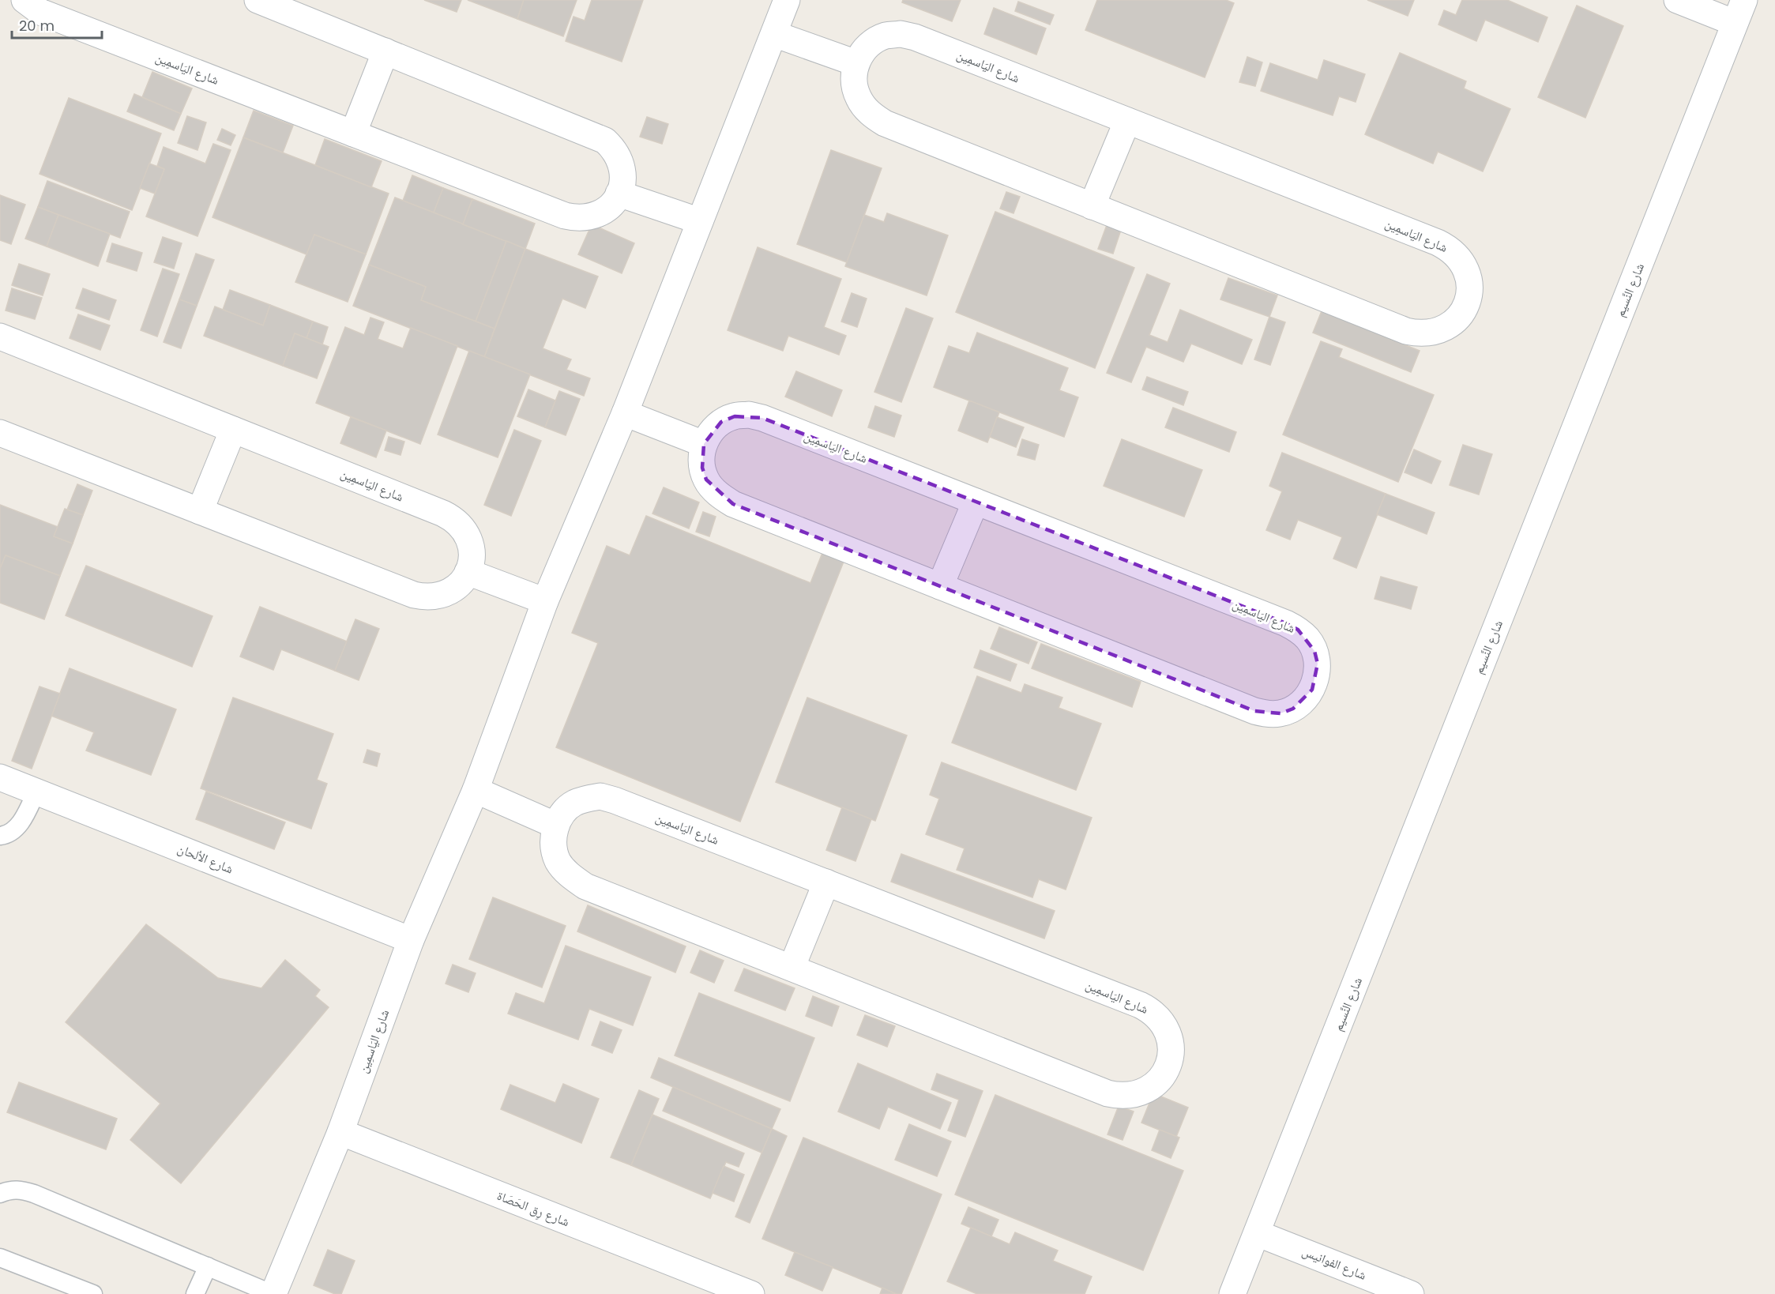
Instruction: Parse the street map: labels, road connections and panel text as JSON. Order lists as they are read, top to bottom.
{
  "streets": {
    "street": [
      "شارع اليَاسمِين",
      "شارع النَّسيم",
      "شارع الألحان",
      "شارع رِق الحَصَاة",
      "شارع الفوانيس"
    ]
  },
  "crossings": [
    ["شارع اليَاسمِين", "شارع الألحان"],
    ["شارع اليَاسمِين", "شارع رِق الحَصَاة"],
    ["شارع النَّسيم", "شارع الفوانيس"]
  ],
  "scale_bar": "20 m"
}
